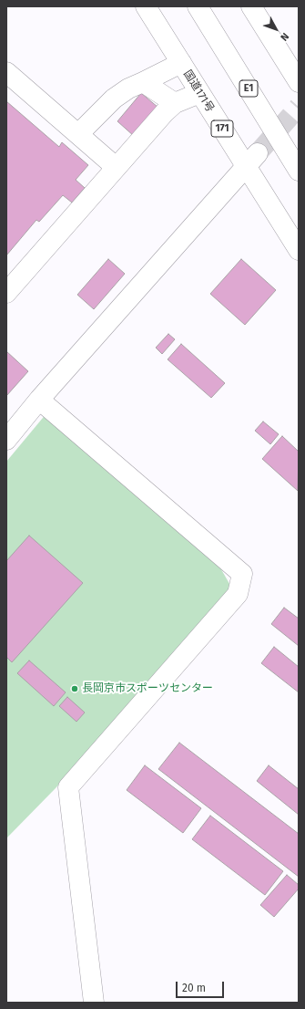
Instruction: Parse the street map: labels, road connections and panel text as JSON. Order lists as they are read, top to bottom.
{
  "streets": {
    "main road": ["E1", "国道171号", "171"]
  },
  "places": ["長岡京市スポーツセンター"],
  "scale_bar": "20 m",
  "north": "bottom right"
}
